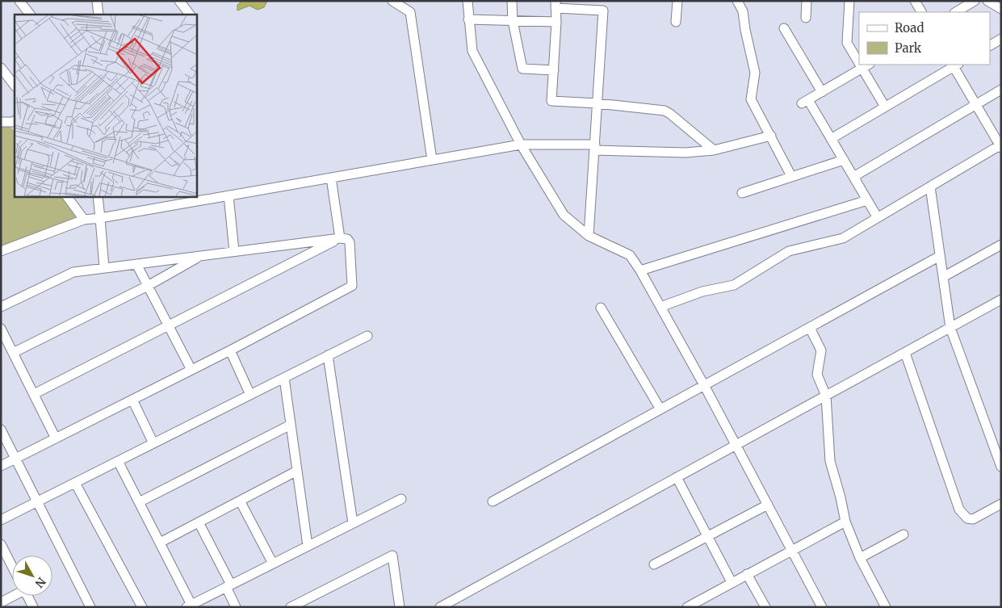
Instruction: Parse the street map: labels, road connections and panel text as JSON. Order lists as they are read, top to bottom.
{
  "legend": ["Road", "Park"],
  "north": "bottom right"
}
